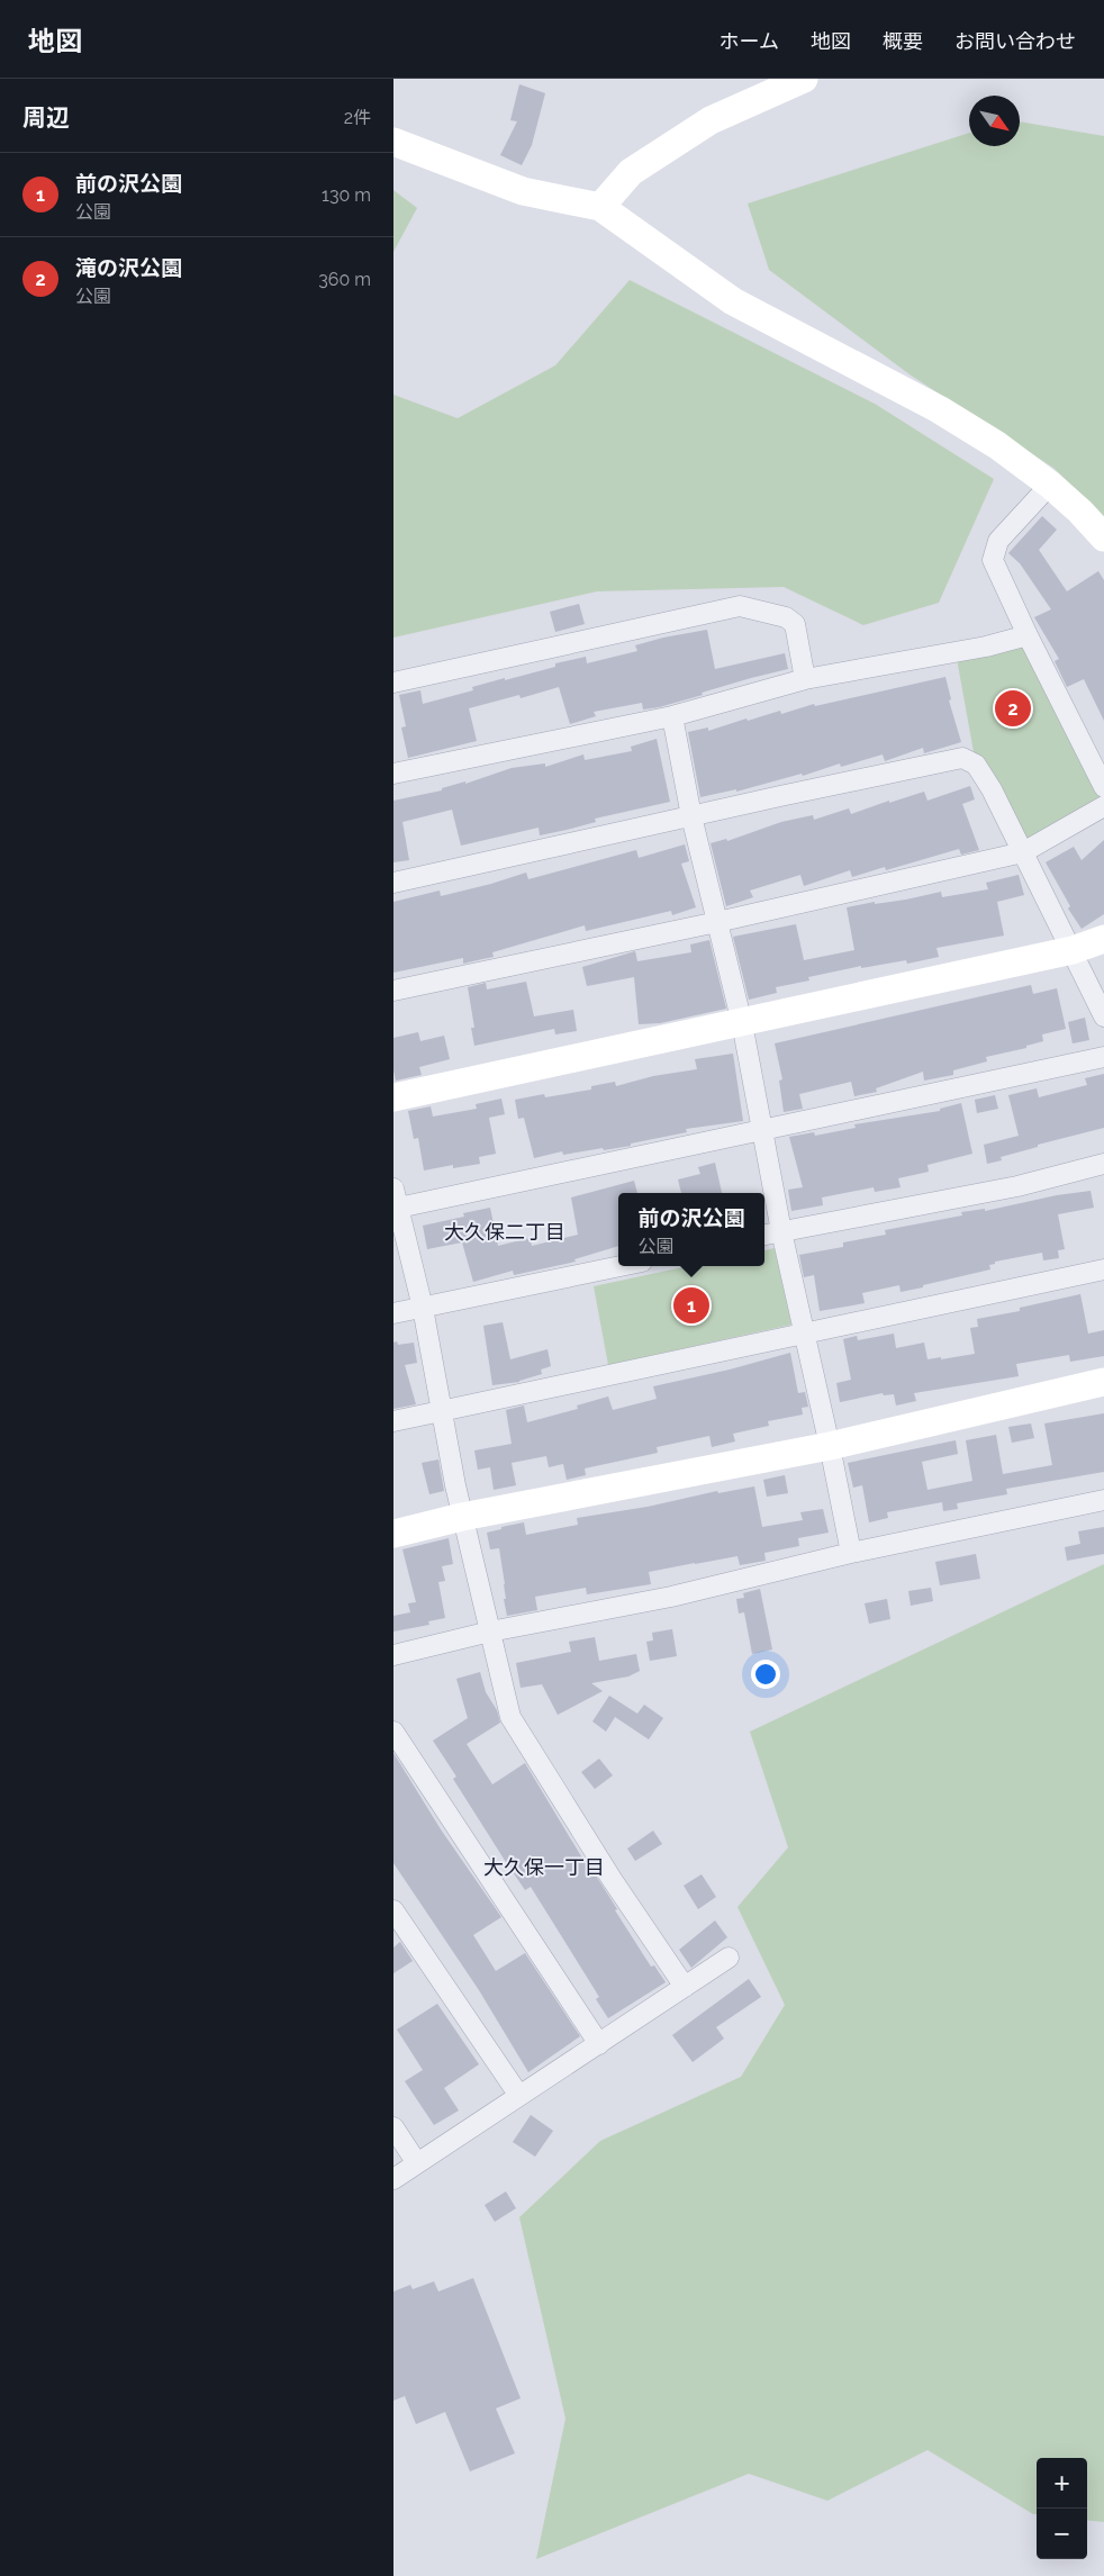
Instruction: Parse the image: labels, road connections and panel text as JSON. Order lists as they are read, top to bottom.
{
  "districts": ["大久保二丁目", "大久保一丁目"],
  "north": "bottom right",
  "page": {
    "header": "地図",
    "nav": [
      "ホーム",
      "地図",
      "概要",
      "お問い合わせ"
    ],
    "heading": ["周辺", "2件"],
    "list": [
      {
        "mark": "1",
        "name": "前の沢公園",
        "note": "公園",
        "value": "130 m"
      },
      {
        "mark": "2",
        "name": "滝の沢公園",
        "note": "公園",
        "value": "360 m"
      }
    ],
    "pins": ["2", "1"],
    "popup": ["前の沢公園", "公園"],
    "map_buttons": ["+", "−"]
  }
}
